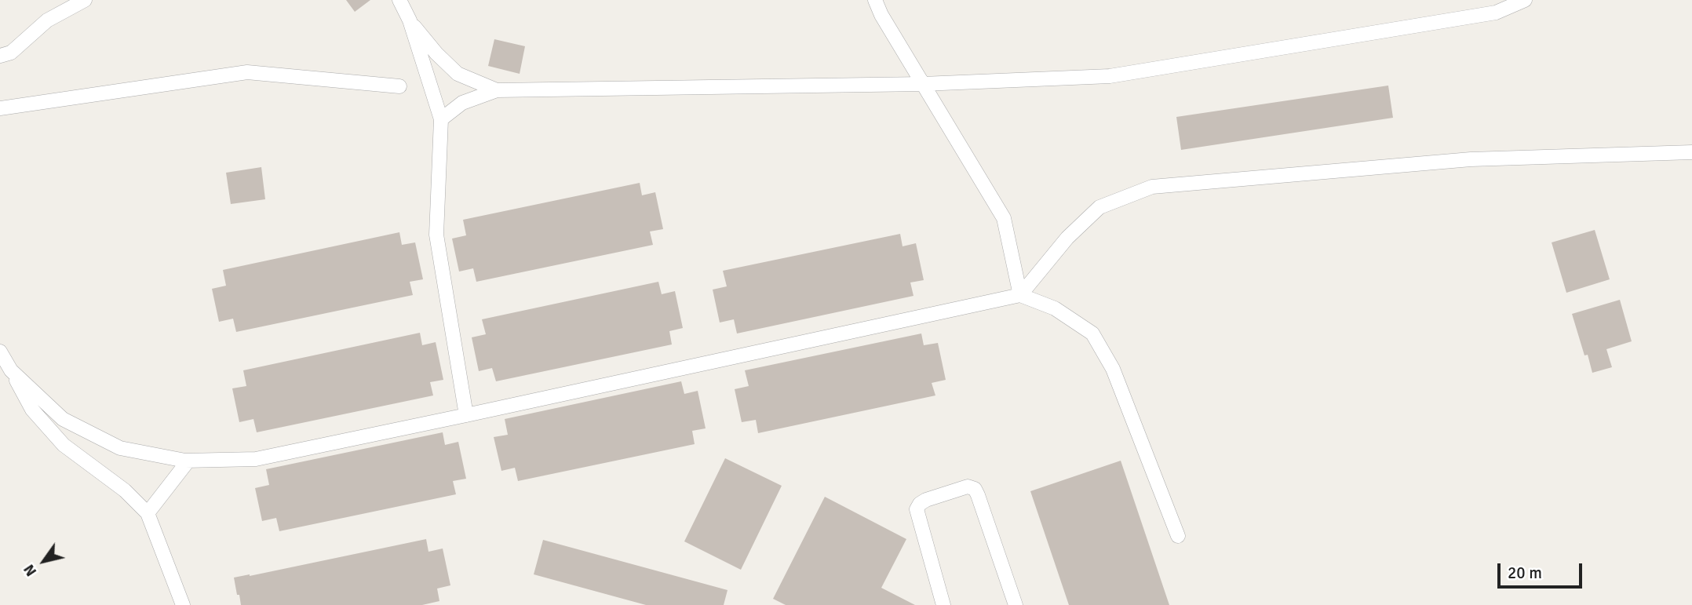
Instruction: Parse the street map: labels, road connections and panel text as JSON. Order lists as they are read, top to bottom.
{
  "scale_bar": "20 m",
  "north": "bottom left"
}
